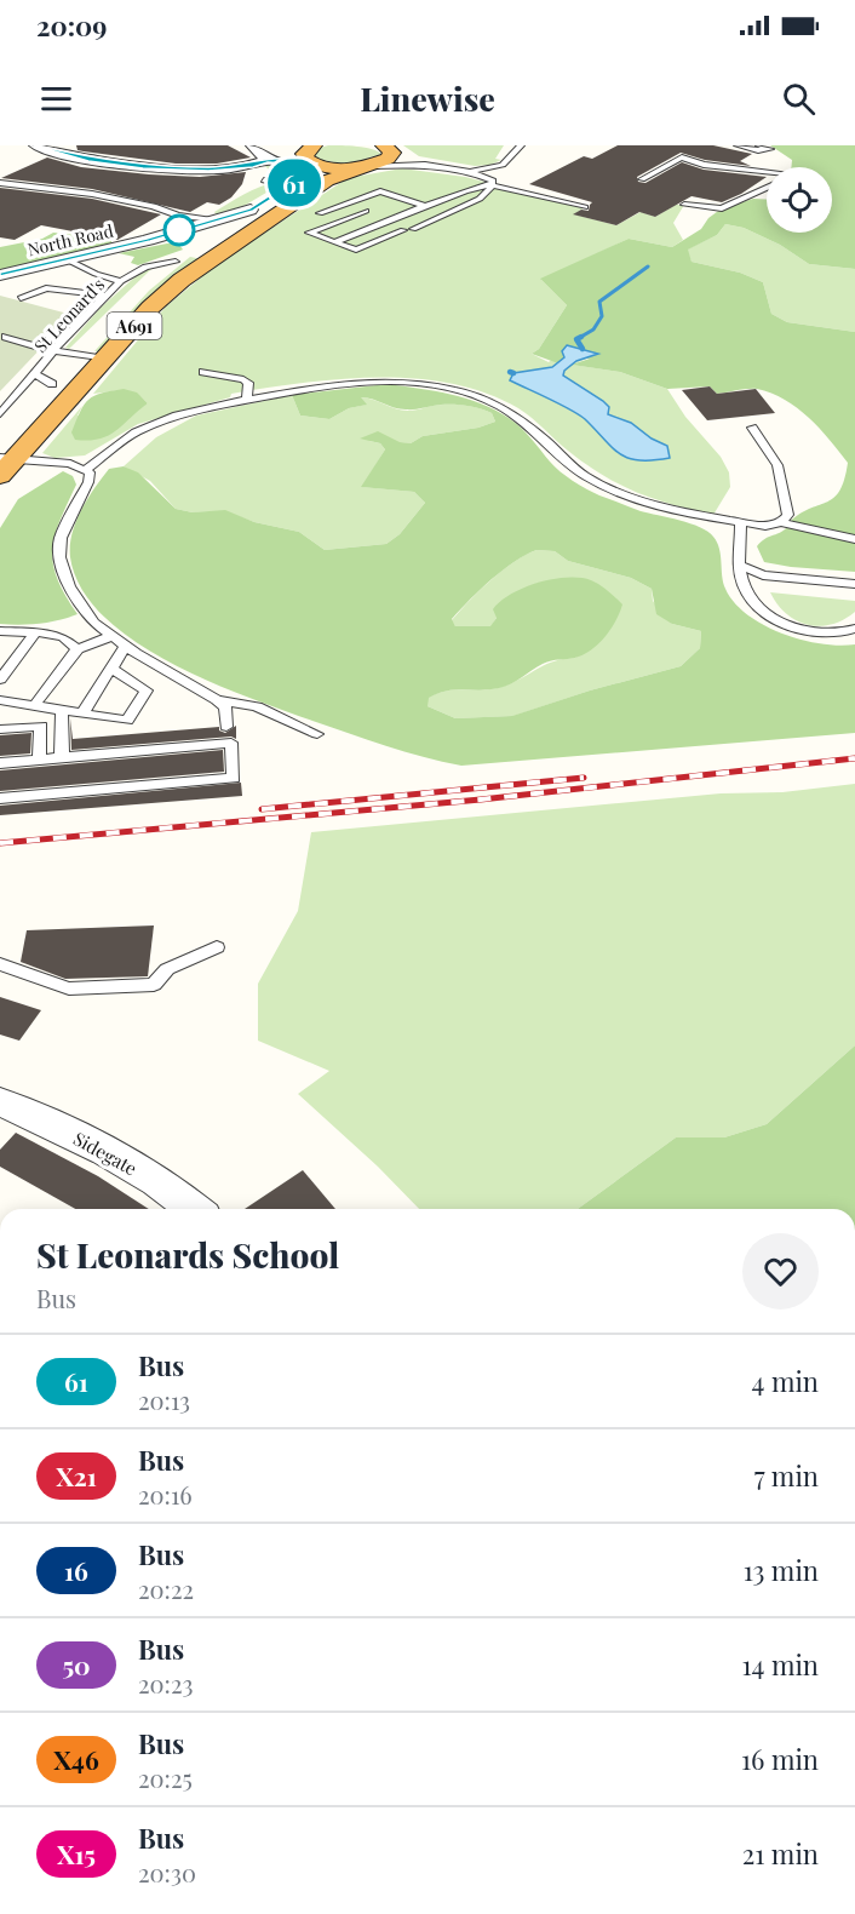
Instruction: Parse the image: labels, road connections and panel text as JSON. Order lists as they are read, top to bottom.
{
  "streets": {
    "highway": ["A691"],
    "street": ["North Road", "Sidegate"],
    "lane": ["St Leonard's"]
  },
  "crossings": [
    ["North Road", "A691"],
    ["St Leonard's", "A691"]
  ],
  "lines": ["bus line 61"],
  "page": {
    "status": "20:09",
    "header": "Linewise",
    "on_map": "61",
    "heading": ["St Leonards School", "Bus"],
    "list": [
      {
        "mark": "61",
        "name": "Bus",
        "note": "20:13",
        "value": "4 min"
      },
      {
        "mark": "X21",
        "name": "Bus",
        "note": "20:16",
        "value": "7 min"
      },
      {
        "mark": "16",
        "name": "Bus",
        "note": "20:22",
        "value": "13 min"
      },
      {
        "mark": "50",
        "name": "Bus",
        "note": "20:23",
        "value": "14 min"
      },
      {
        "mark": "X46",
        "name": "Bus",
        "note": "20:25",
        "value": "16 min"
      },
      {
        "mark": "X15",
        "name": "Bus",
        "note": "20:30",
        "value": "21 min"
      }
    ]
  }
}
